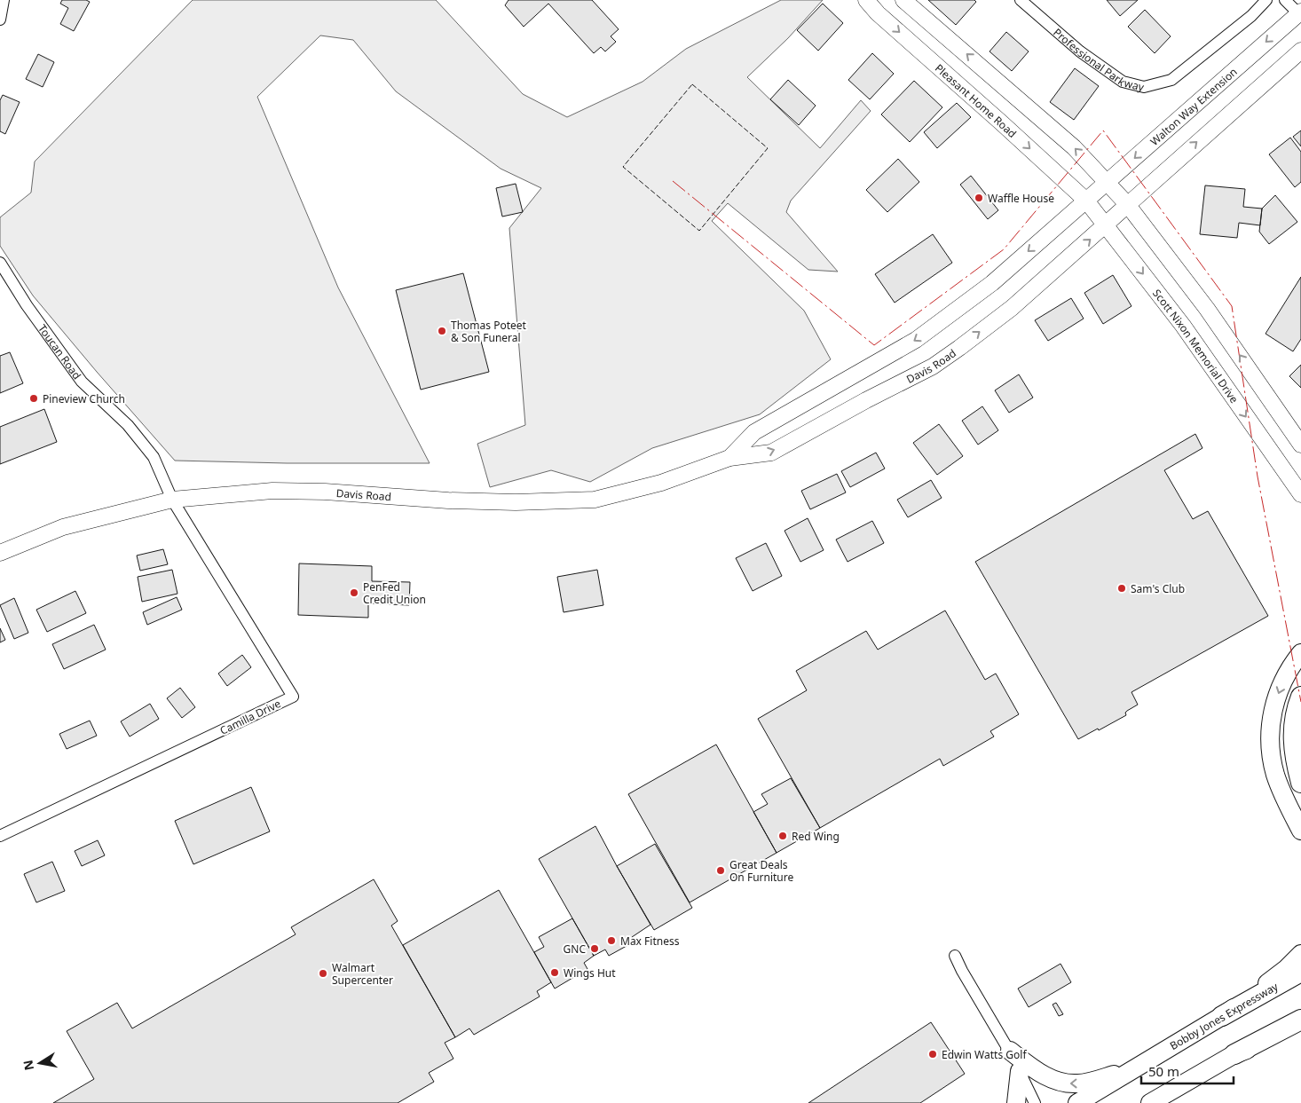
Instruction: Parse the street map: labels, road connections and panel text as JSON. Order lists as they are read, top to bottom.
{
  "streets": {
    "highway": ["Bobby Jones Expressway"],
    "main road": [
      "Pleasant Home Road",
      "Walton Way Extension",
      "Scott Nixon Memorial Drive",
      "Davis Road"
    ],
    "street": ["Professional Parkway", "Toucan Road", "Camilla Drive"]
  },
  "crossings": [
    ["Pleasant Home Road", "Walton Way Extension"],
    ["Pleasant Home Road", "Scott Nixon Memorial Drive"],
    ["Pleasant Home Road", "Davis Road"],
    ["Walton Way Extension", "Scott Nixon Memorial Drive"],
    ["Walton Way Extension", "Davis Road"],
    ["Scott Nixon Memorial Drive", "Davis Road"],
    ["Toucan Road", "Davis Road"],
    ["Toucan Road", "Camilla Drive"],
    ["Davis Road", "Camilla Drive"]
  ],
  "places": [
    "Waffle House",
    "Thomas Poteet & Son Funeral",
    "Pineview Church",
    "Sam's Club",
    "PenFed Credit Union",
    "Red Wing",
    "Great Deals On Furniture",
    "Max Fitness",
    "GNC",
    "Wings Hut",
    "Walmart Supercenter",
    "Edwin Watts Golf"
  ],
  "scale_bar": "50 m",
  "north": "left"
}
